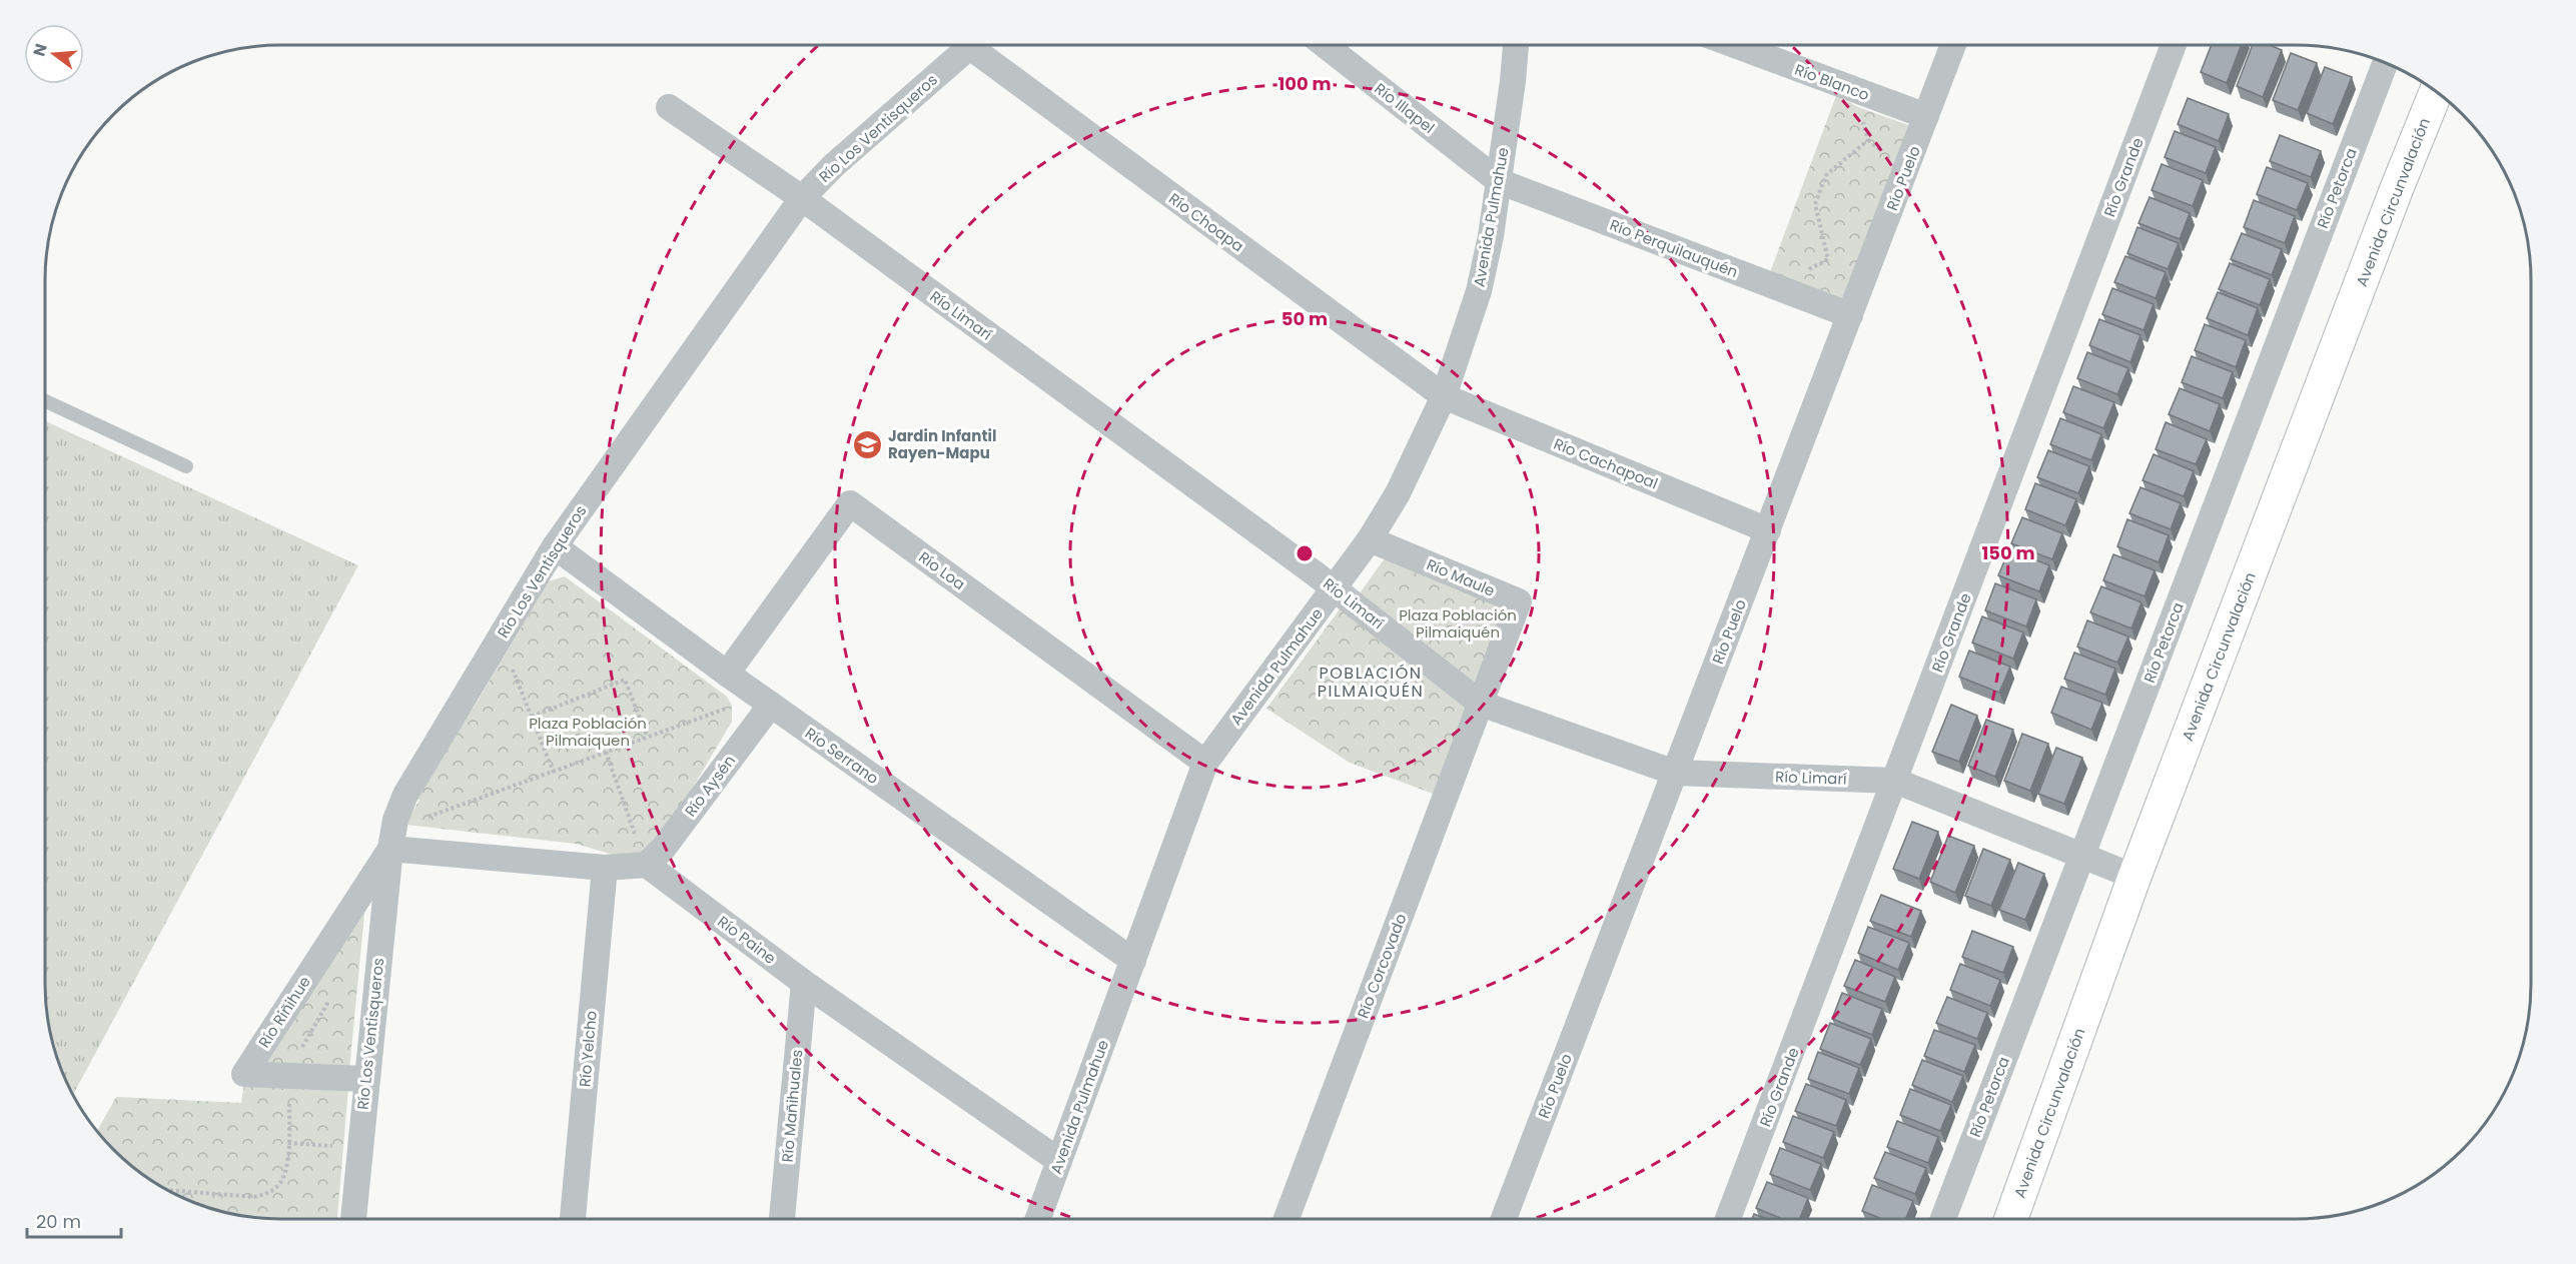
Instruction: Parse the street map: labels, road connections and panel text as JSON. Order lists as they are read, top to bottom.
{
  "streets": {
    "main road": ["Avenida Circunvalación"],
    "street": [
      "Río Blanco",
      "Río Illapel",
      "Río Los Ventisqueros",
      "Río Grande",
      "Río Puelo",
      "Río Petorca",
      "Avenida Pulmahue",
      "Río Choapa",
      "Río Perquilauquén",
      "Río Limarí",
      "Río Cachapoal",
      "Río Loa",
      "Río Maule",
      "Río Serrano",
      "Río Aysén",
      "Río Paine",
      "Río Corcovado",
      "Río Riñihue",
      "Río Yelcho",
      "Río Mañihuales"
    ]
  },
  "crossings": [
    ["Río Blanco", "Río Puelo"],
    ["Río Illapel", "Avenida Pulmahue"],
    ["Río Illapel", "Río Perquilauquén"],
    ["Río Los Ventisqueros", "Río Limarí"],
    ["Río Los Ventisqueros", "Río Serrano"],
    ["Río Los Ventisqueros", "Río Riñihue"],
    ["Río Grande", "Río Limarí"],
    ["Río Puelo", "Río Perquilauquén"],
    ["Río Puelo", "Río Limarí"],
    ["Río Puelo", "Río Cachapoal"],
    ["Río Petorca", "Río Limarí"],
    ["Avenida Circunvalación", "Río Limarí"],
    ["Avenida Pulmahue", "Río Choapa"],
    ["Avenida Pulmahue", "Río Perquilauquén"],
    ["Avenida Pulmahue", "Río Limarí"],
    ["Avenida Pulmahue", "Río Cachapoal"],
    ["Avenida Pulmahue", "Río Loa"],
    ["Avenida Pulmahue", "Río Maule"],
    ["Avenida Pulmahue", "Río Serrano"],
    ["Avenida Pulmahue", "Río Paine"],
    ["Río Choapa", "Río Cachapoal"],
    ["Río Limarí", "Río Maule"],
    ["Río Limarí", "Río Corcovado"],
    ["Río Loa", "Río Serrano"],
    ["Río Maule", "Río Corcovado"],
    ["Río Serrano", "Río Aysén"],
    ["Río Aysén", "Río Paine"],
    ["Río Paine", "Río Mañihuales"]
  ],
  "districts": ["POBLACIÓN PILMAIQUÉN"],
  "parks": ["Plaza Población Pilmaiquén", "Plaza Población Pilmaiquen"],
  "places": {
    "school or university": ["Jardin Infantil Rayen-Mapu"]
  },
  "scale_bar": "20 m",
  "north": "left",
  "rings": ["100 m", "50 m", "150 m"]
}
